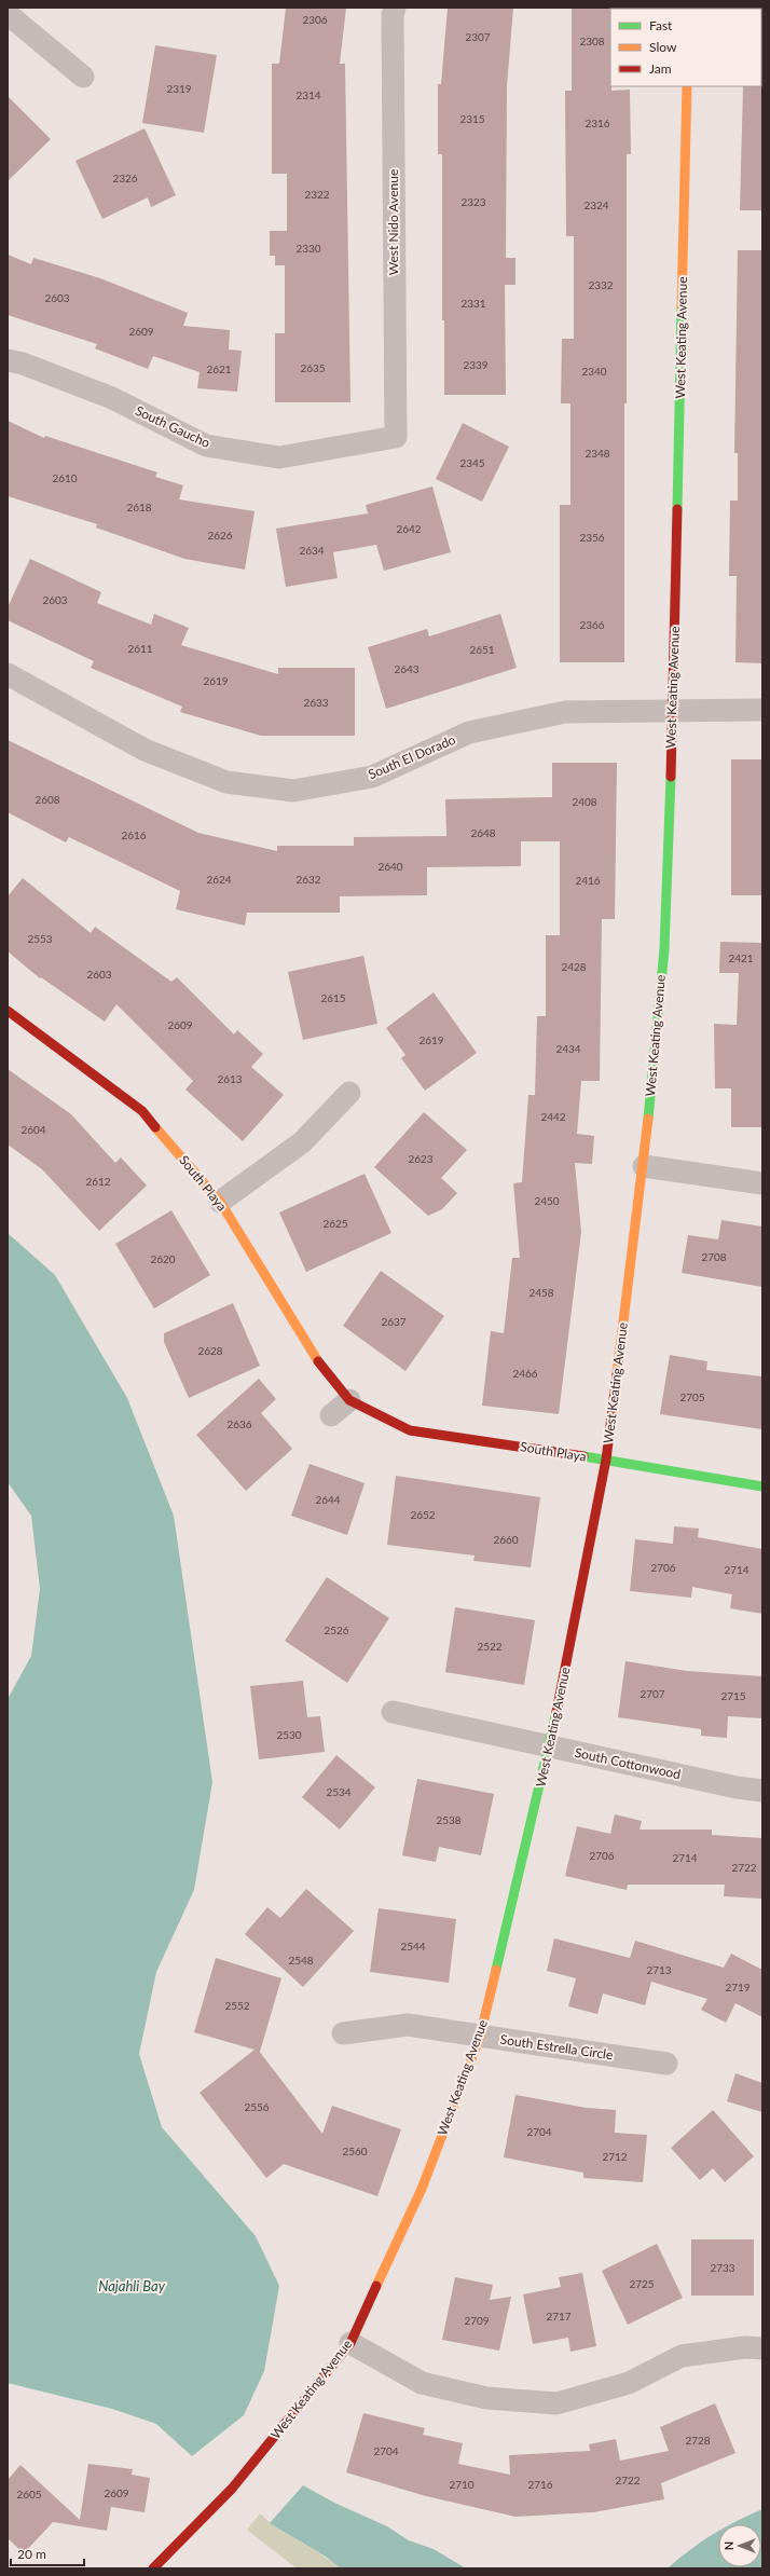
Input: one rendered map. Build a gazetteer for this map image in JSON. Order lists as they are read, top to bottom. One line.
{"streets":{"street":["West Nido Avenue","West Keating Avenue","South Gaucho","South El Dorado","South Playa","South Cottonwood","South Estrella Circle"]},"crossings":[["West Nido Avenue","South Gaucho"],["West Keating Avenue","South El Dorado"],["West Keating Avenue","South Playa"],["West Keating Avenue","South Cottonwood"],["West Keating Avenue","South Estrella Circle"]],"water":["Najahli Bay"],"house_numbers":["2306","2307","2308","2319","2314","2315","2316","2326","2322","2323","2324","2330","2332","2603","2331","2609","2339","2635","2621","2340","2348","2345","2610","2618","2642","2626","2356","2634","2603","2366","2611","2651","2643","2619","2633","2608","2408","2648","2616","2640","2624","2632","2416","2553","2421","2428","2603","2615","2609","2619","2434","2613","2442","2604","2623","2612","2450","2625","2708","2620","2458","2637","2628","2466","2705","2636","2644","2652","2660","2706","2714","2526","2522","2707","2715","2530","2534","2538","2706","2714","2722","2544","2548","2713","2719","2552","2556","2704","2560","2712","2733","2725","2717","2709","2728","2704","2722","2710","2716","2609","2605"],"legend":["Fast","Slow","Jam"],"scale_bar":"20 m","north":"left"}
